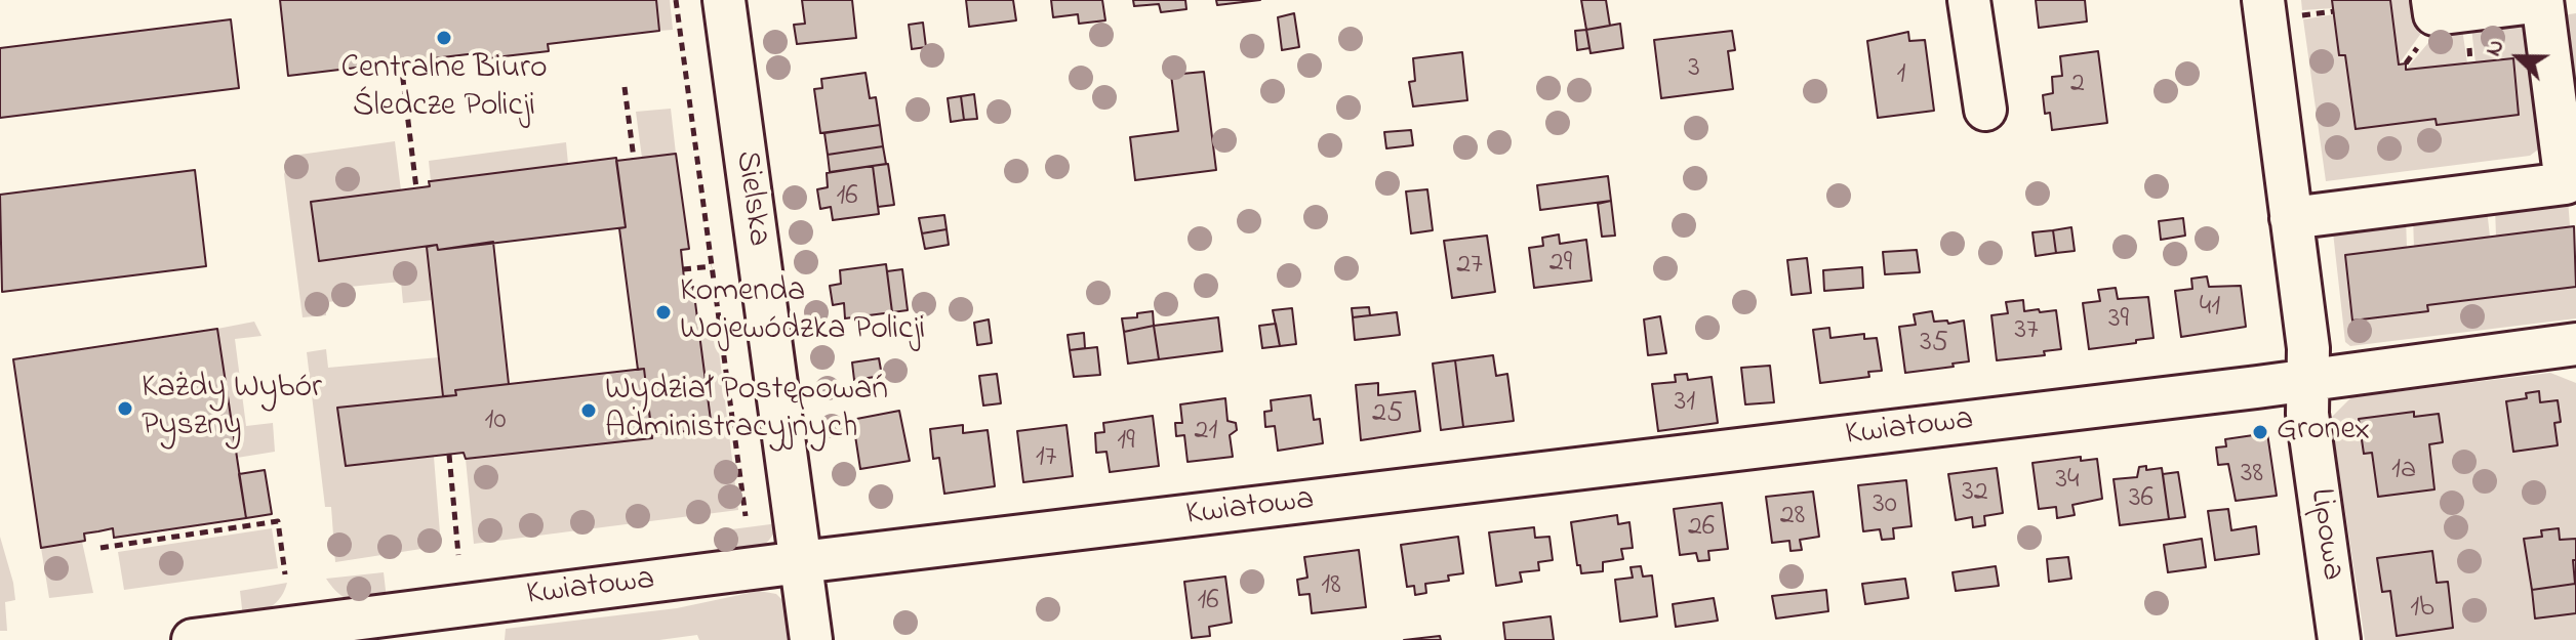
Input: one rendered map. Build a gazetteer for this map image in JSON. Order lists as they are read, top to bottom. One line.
{"streets":{"street":["Sielska","Kwiatowa","Lipowa"]},"crossings":[["Sielska","Kwiatowa"],["Kwiatowa","Lipowa"]],"places":["Centralne Biuro Śledcze Policji","Komenda Wojewódzka Policji","Każdy Wybór Pyszny","Wydział Postępowań Administracyjnych","Gronex"],"house_numbers":["3","1","2","16","29","27","41","39","37","35","31","25","10","21","19","17","1a","38","34","32","36","30","28","26","18","16","1b"],"north":"left"}
